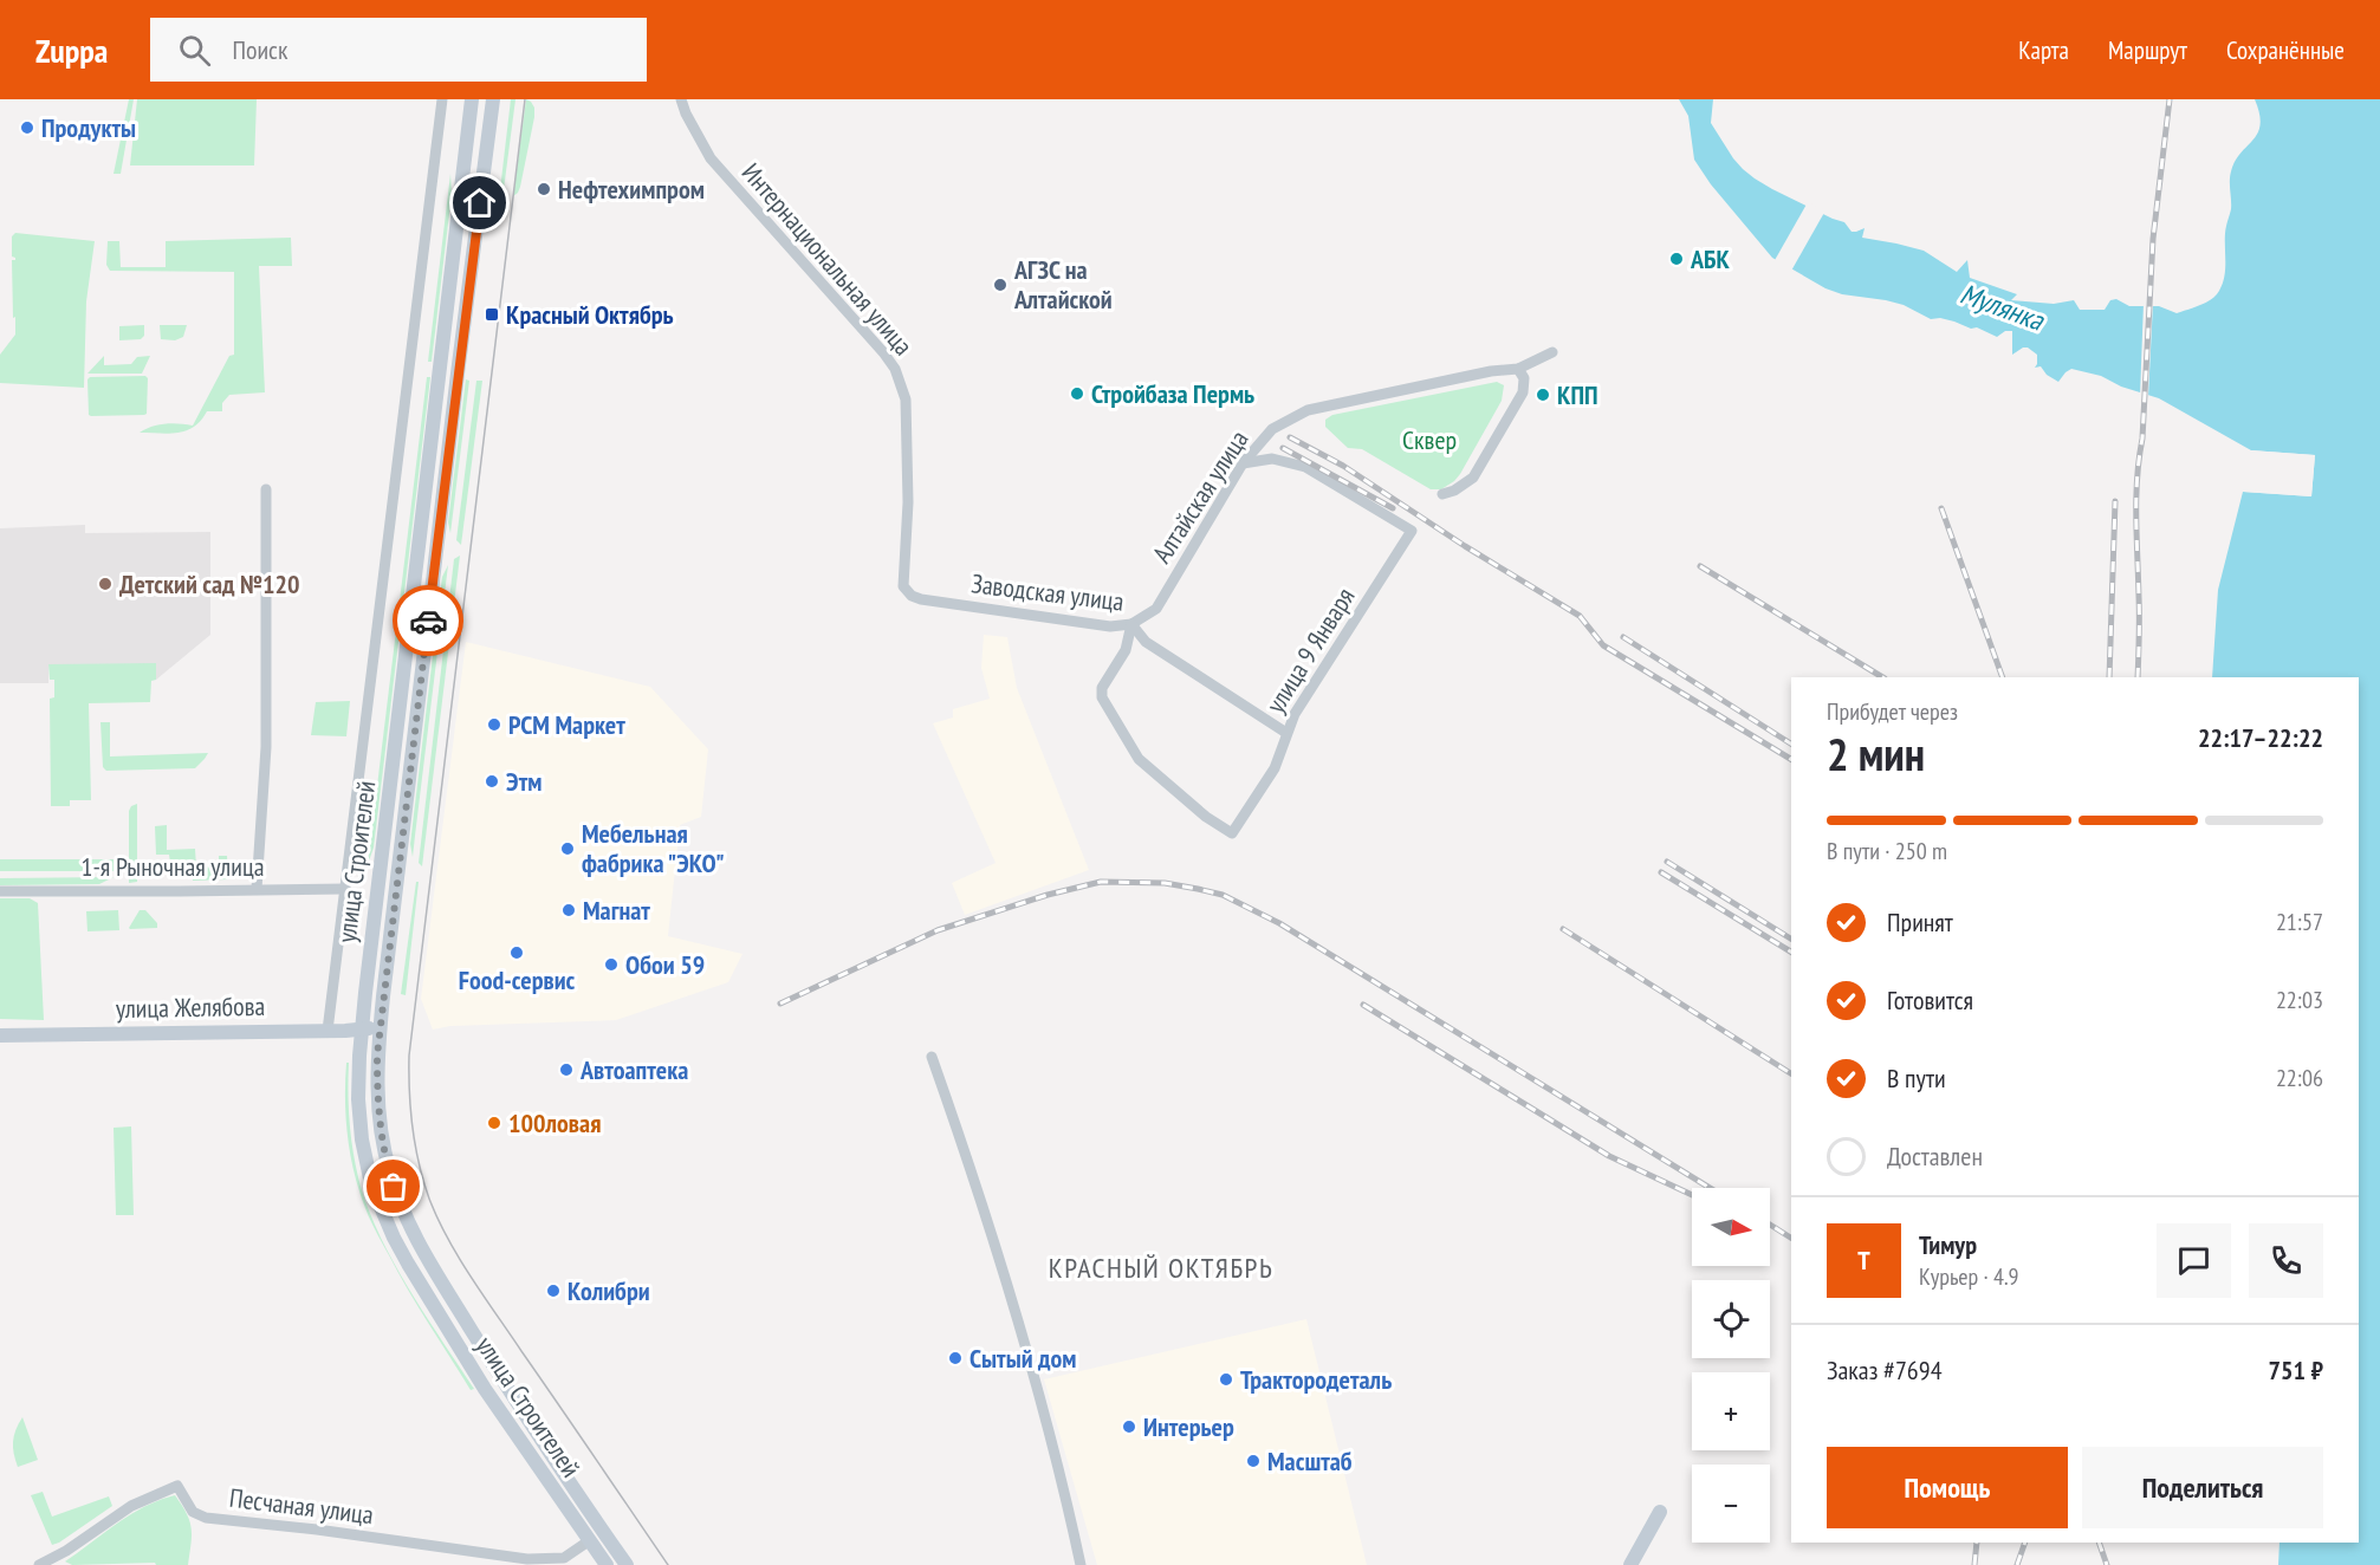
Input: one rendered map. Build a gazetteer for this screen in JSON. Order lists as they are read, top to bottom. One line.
{"streets":{"main road":["улица Строителей","улица Желябова"],"street":["Интернациональная улица","Алтайская улица","Заводская улица","улица 9 Января","1-я Рыночная улица","Песчаная улица"]},"crossings":[["Интернациональная улица","Заводская улица"],["Алтайская улица","Заводская улица"],["Алтайская улица","улица 9 Января"],["Заводская улица","улица 9 Января"],["улица Строителей","улица Желябова"],["улица Строителей","Песчаная улица"]],"districts":["КРАСНЫЙ ОКТЯБРЬ"],"water":["Мулянка"],"parks":["Сквер"],"places":{"other":["Продукты","Нефтехимпром","АБК","АГЗС на Алтайской","Стройбаза Пермь","КПП","Детский сад №120","РСМ Маркет","Этм","Мебельная фабрика \"ЭКО\"","Магнат","Food-сервис","Обои 59","Автоаптека","100ловая","Колибри","Сытый дом","Трактородеталь","Интерьер","Масштаб"],"transit":["Красный Октябрь"]},"north":"right","page":{"header":"Zuppa","search":"Поиск","nav":["Карта","Маршрут","Сохранённые"],"heading":["2 мин","Прибудет через","22:17–22:22"],"panel":["Тимур","Курьер · 4.9","Заказ #7694","751 ₽"],"bar":"В пути · 250 m","list":[["Принят","21:57"],["Готовится","22:03"],["В пути","22:06"],"Доставлен"],"map_buttons":["+","−"],"round":"Т","buttons":["Помощь","Поделиться"]}}
